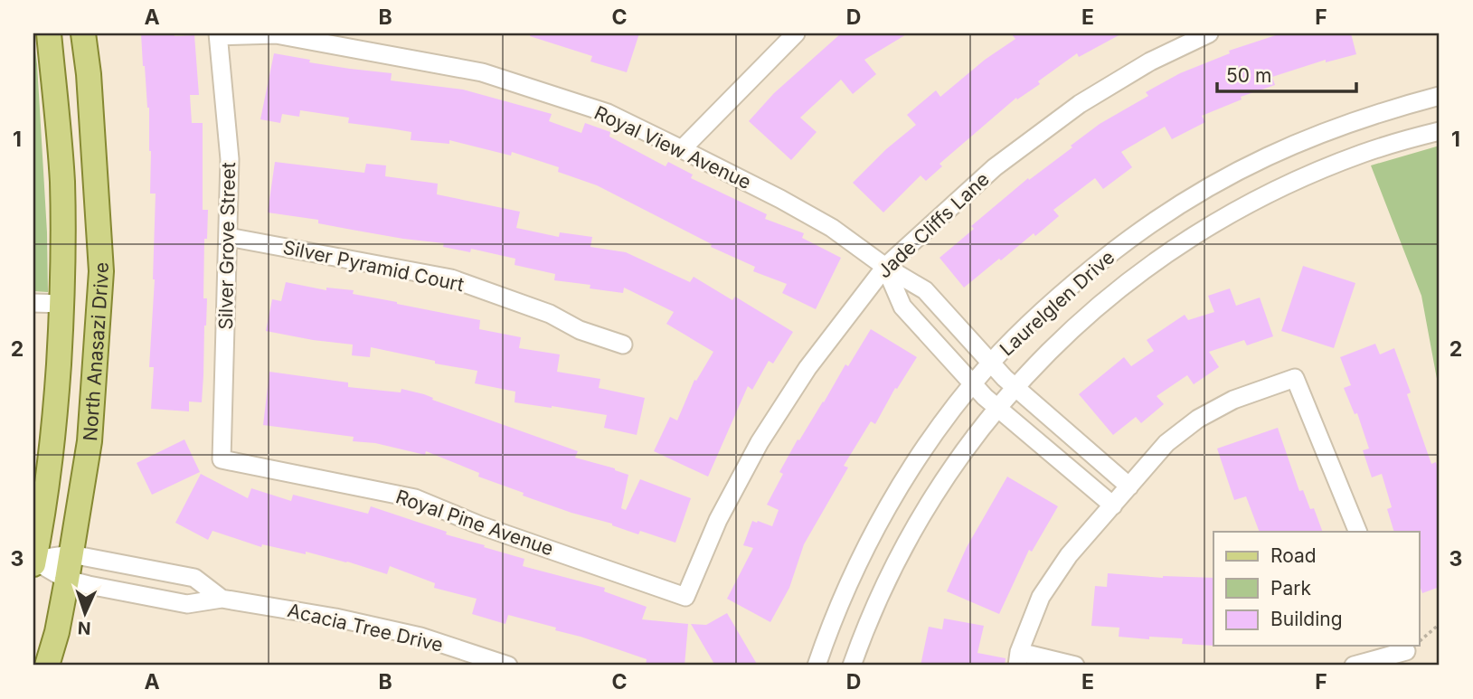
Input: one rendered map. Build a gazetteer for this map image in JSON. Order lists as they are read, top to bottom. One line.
{"streets":{"main road":["North Anasazi Drive"],"street":["Royal View Avenue","Jade Cliffs Lane","Silver Grove Street","Silver Pyramid Court","Laurelglen Drive","Royal Pine Avenue","Acacia Tree Drive"]},"crossings":[["Royal View Avenue","Jade Cliffs Lane"],["Royal View Avenue","Silver Grove Street"],["Royal View Avenue","Laurelglen Drive"],["Jade Cliffs Lane","Royal Pine Avenue"],["Silver Grove Street","Silver Pyramid Court"],["Silver Grove Street","Royal Pine Avenue"],["North Anasazi Drive","Acacia Tree Drive"]],"legend":["Road","Park","Building"],"scale_bar":"50 m","north":"bottom","grid":{"columns":["A","B","C","D","E","F"],"rows":["1","2","3"]}}
